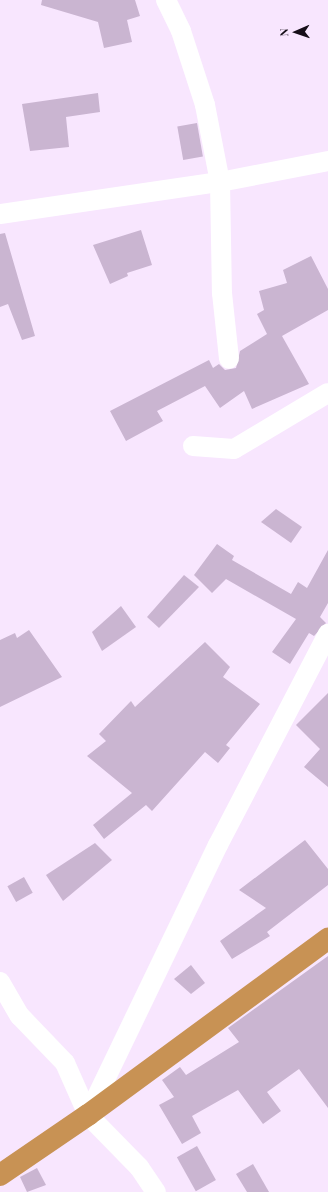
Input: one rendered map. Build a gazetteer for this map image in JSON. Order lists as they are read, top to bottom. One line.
{"north":"left"}
